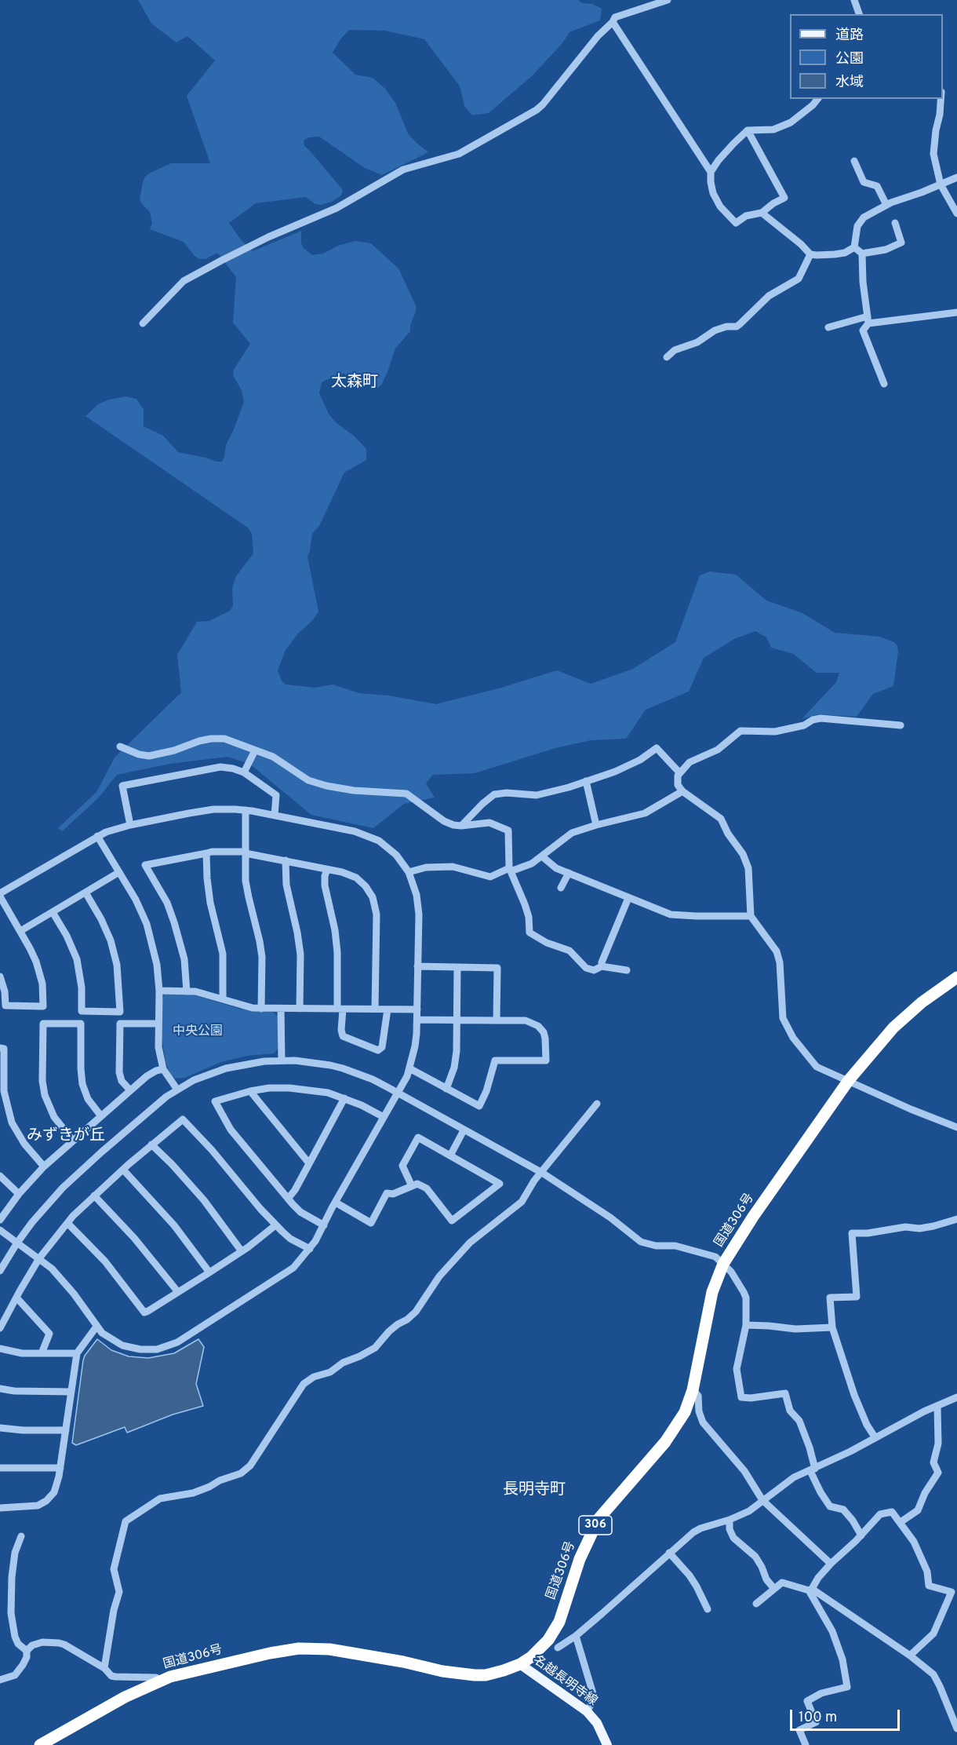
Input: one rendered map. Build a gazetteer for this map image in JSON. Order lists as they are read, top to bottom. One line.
{"streets":{"highway":["国道306号","306"],"main road":["名越長明寺線"]},"crossings":[["国道306号","名越長明寺線"]],"districts":["太森町","みずきが丘","長明寺町"],"parks":["中央公園"],"legend":["道路","公園","水域"],"scale_bar":"100 m"}
